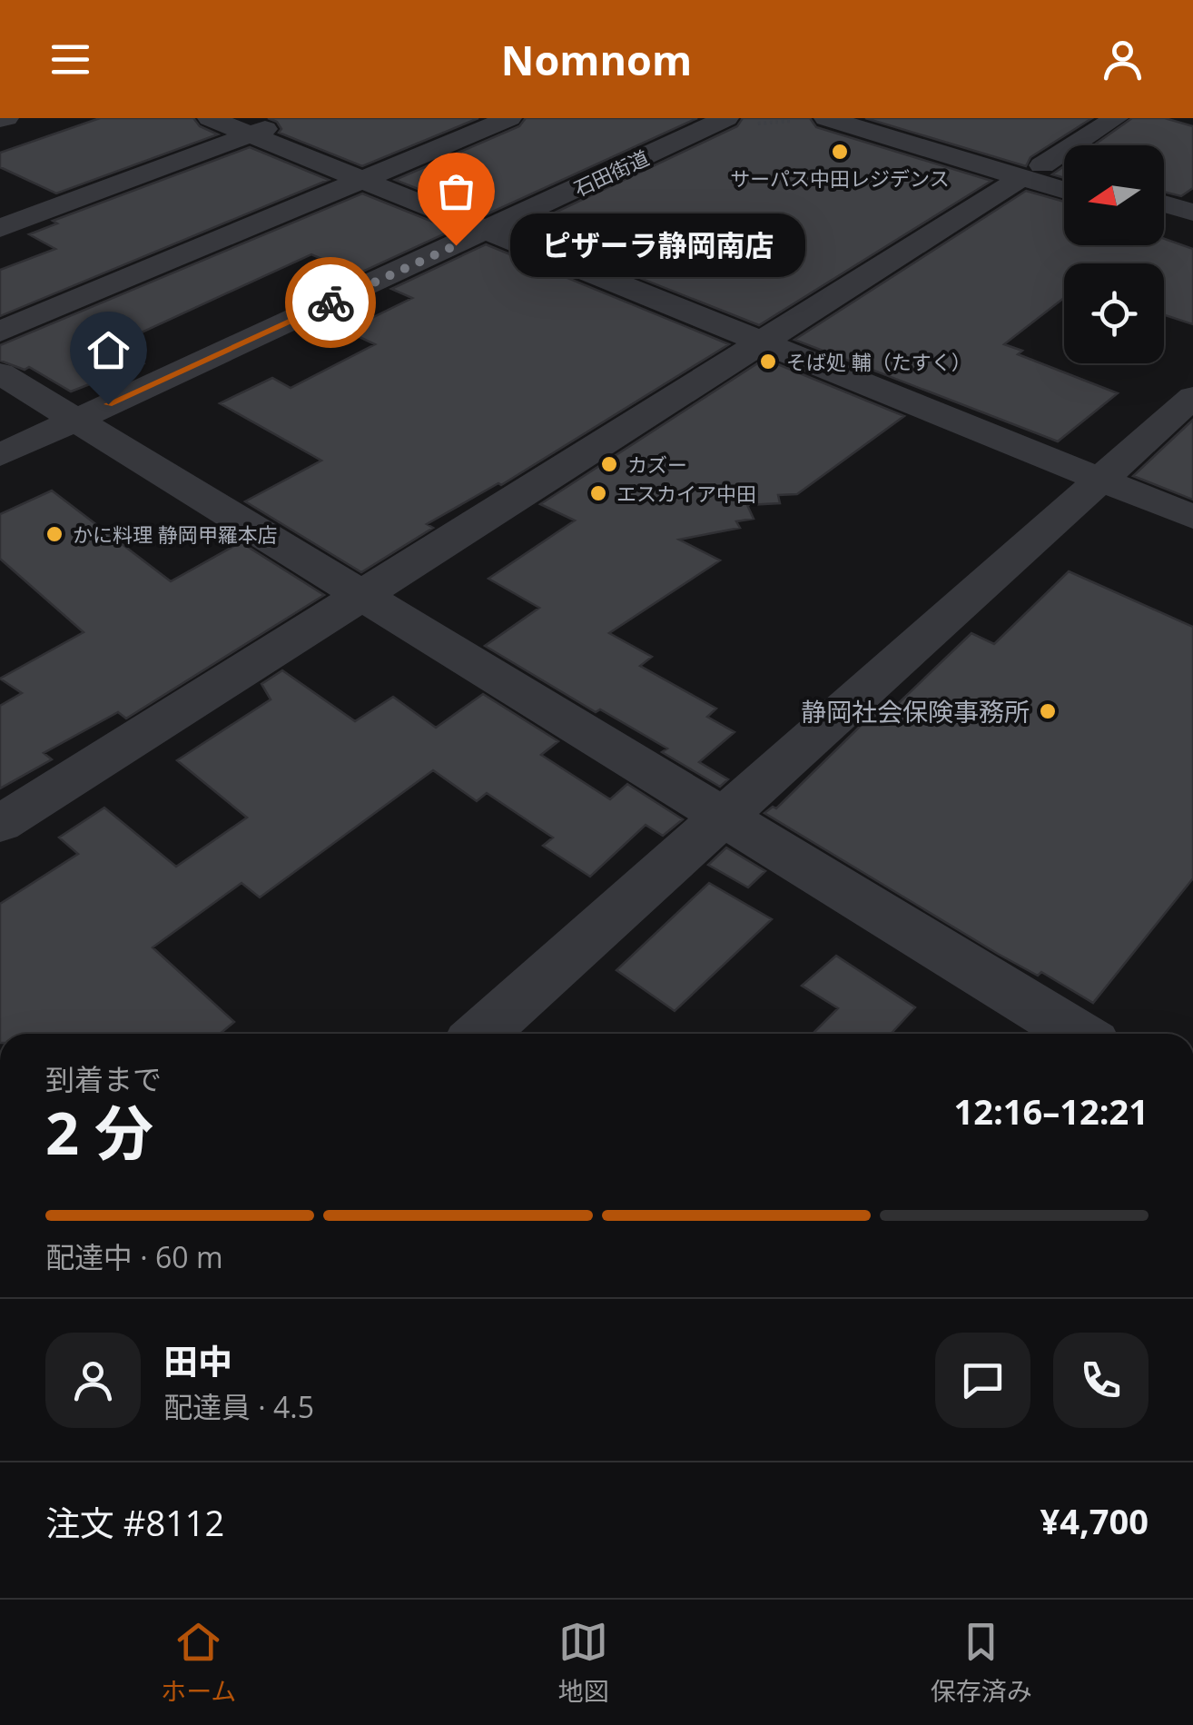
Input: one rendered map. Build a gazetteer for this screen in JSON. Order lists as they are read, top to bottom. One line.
{"streets":{"street":["石田街道"]},"places":["サーパス中田レジデンス","ピザーラ静岡南店","そば処 輔（たすく）","カズー","エスカイア中田","かに料理 静岡甲羅本店","静岡社会保険事務所"],"north":"left","page":{"header":"Nomnom","bubble":"ピザーラ静岡南店","heading":["2 分","到着まで","12:16–12:21"],"panel":["田中","配達員 · 4.5","注文 #8112","¥4,700"],"bar":"配達中 · 60 m","tabs":["ホーム","地図","保存済み"]}}
